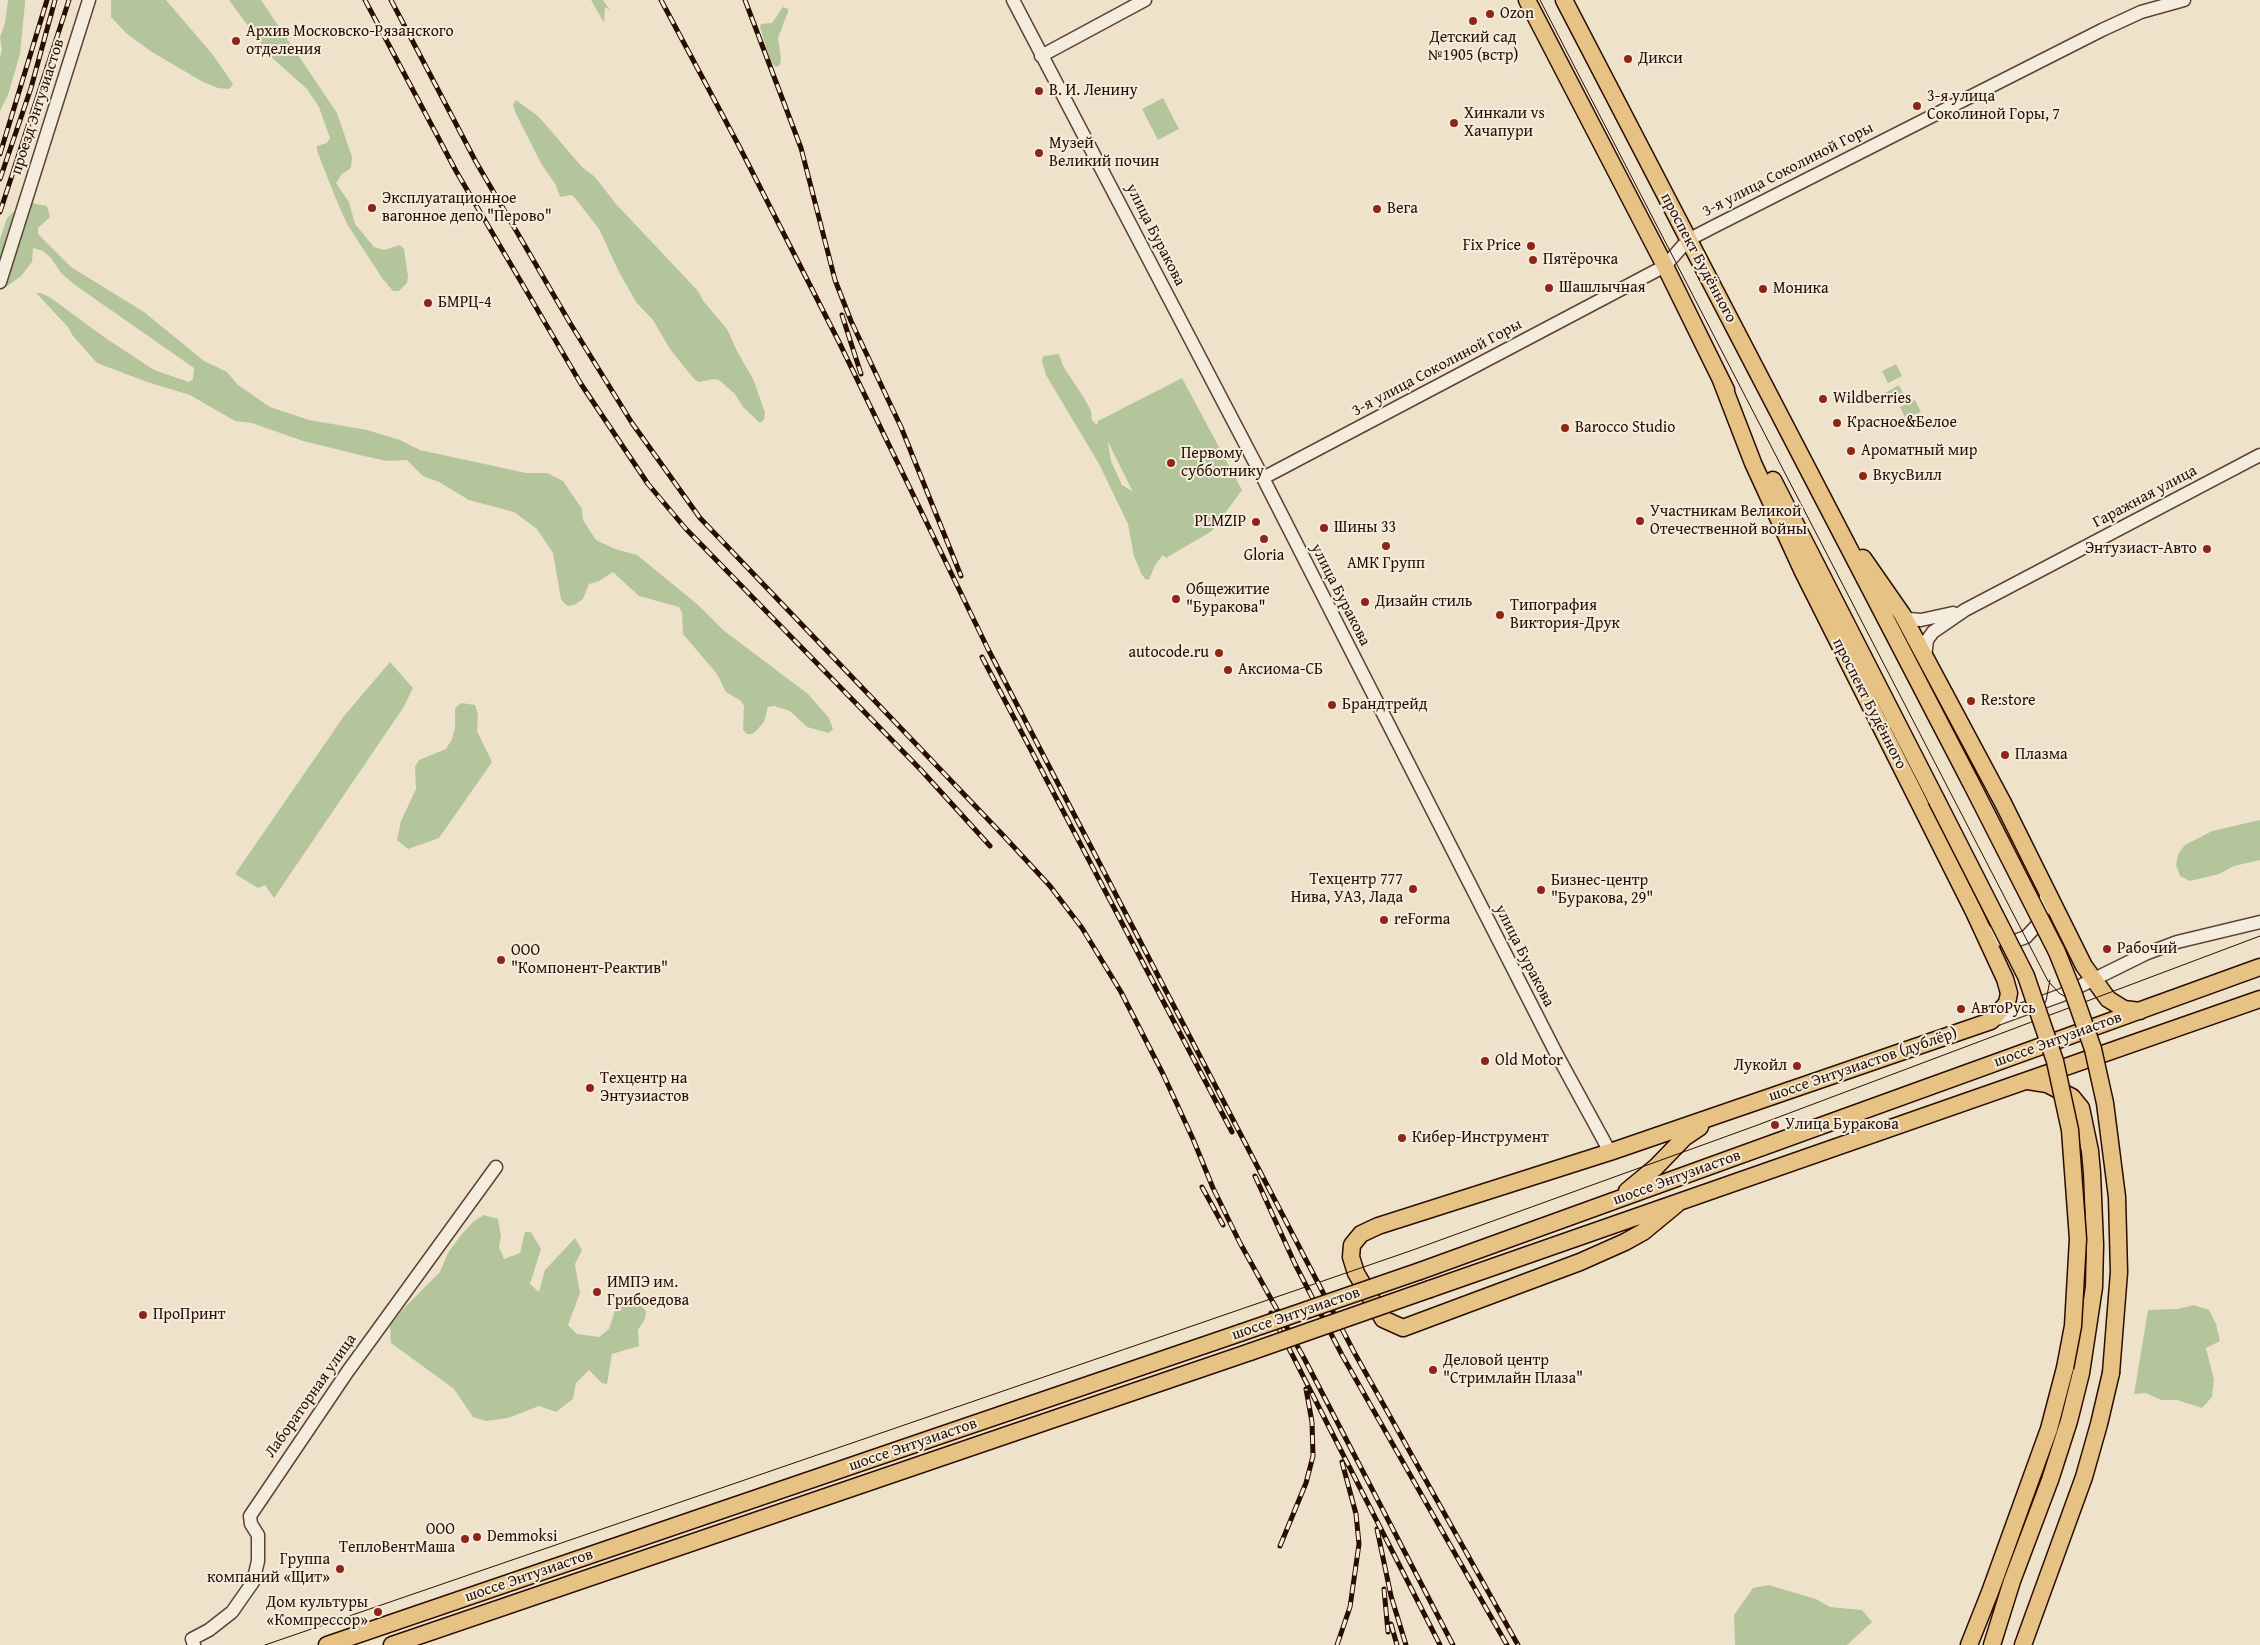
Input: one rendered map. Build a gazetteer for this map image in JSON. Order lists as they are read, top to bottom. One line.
{"streets":{"main road":["проспект Будённого","шоссе Энтузиастов","шоссе Энтузиастов (дублёр)"],"street":["проезд Энтузиастов","3-я улица Соколиной Горы","улица Буракова","Гаражная улица","Лабораторная улица"]},"crossings":[["3-я улица Соколиной Горы","улица Буракова"],["3-я улица Соколиной Горы","проспект Будённого"],["проспект Будённого","Гаражная улица"],["проспект Будённого","шоссе Энтузиастов"],["проспект Будённого","шоссе Энтузиастов (дублёр)"]],"places":["Ozon","Детский сад №1905 (встр)","Архив Московско-Рязанского отделения","Дикси","В. И. Ленину","3-я улица Соколиной Горы, 7","Хинкали vs Хачапури","Музей Великий почин","Эксплуатационное вагонное депо \"Перово\"","Вега","Fix Price","Пятёрочка","Шашлычная","Моника","БМРЦ-4","Wildberries","Красное&Белое","Barocco Studio","Ароматный мир","Первому субботнику","ВкусВилл","Участникам Великой Отечественной войны","PLMZIP","Шины 33","Gloria","АМК Групп","Энтузиаст-Авто","Общежитие \"Буракова\"","Дизайн стиль","Типография Виктория-Друк","autocode.ru","Аксиома-СБ","Re:store","Брандтрейд","Плазма","Техцентр 777 Нива, УАЗ, Лада","Бизнес-центр \"Буракова, 29\"","reForma","Рабочий","ООО \"Компонент-Реактив\"","АвтоРусь","Old Motor","Лукойл","Техцентр на Энтузиастов","Улица Буракова","Кибер-Инструмент","ИМПЭ им. Грибоедова","ПроПринт","Деловой центр \"Стримлайн Плаза\"","Demmoksi","ООО ТеплоВентМаша","Группа компаний «Щит»","Дом культуры «Компрессор»"]}
